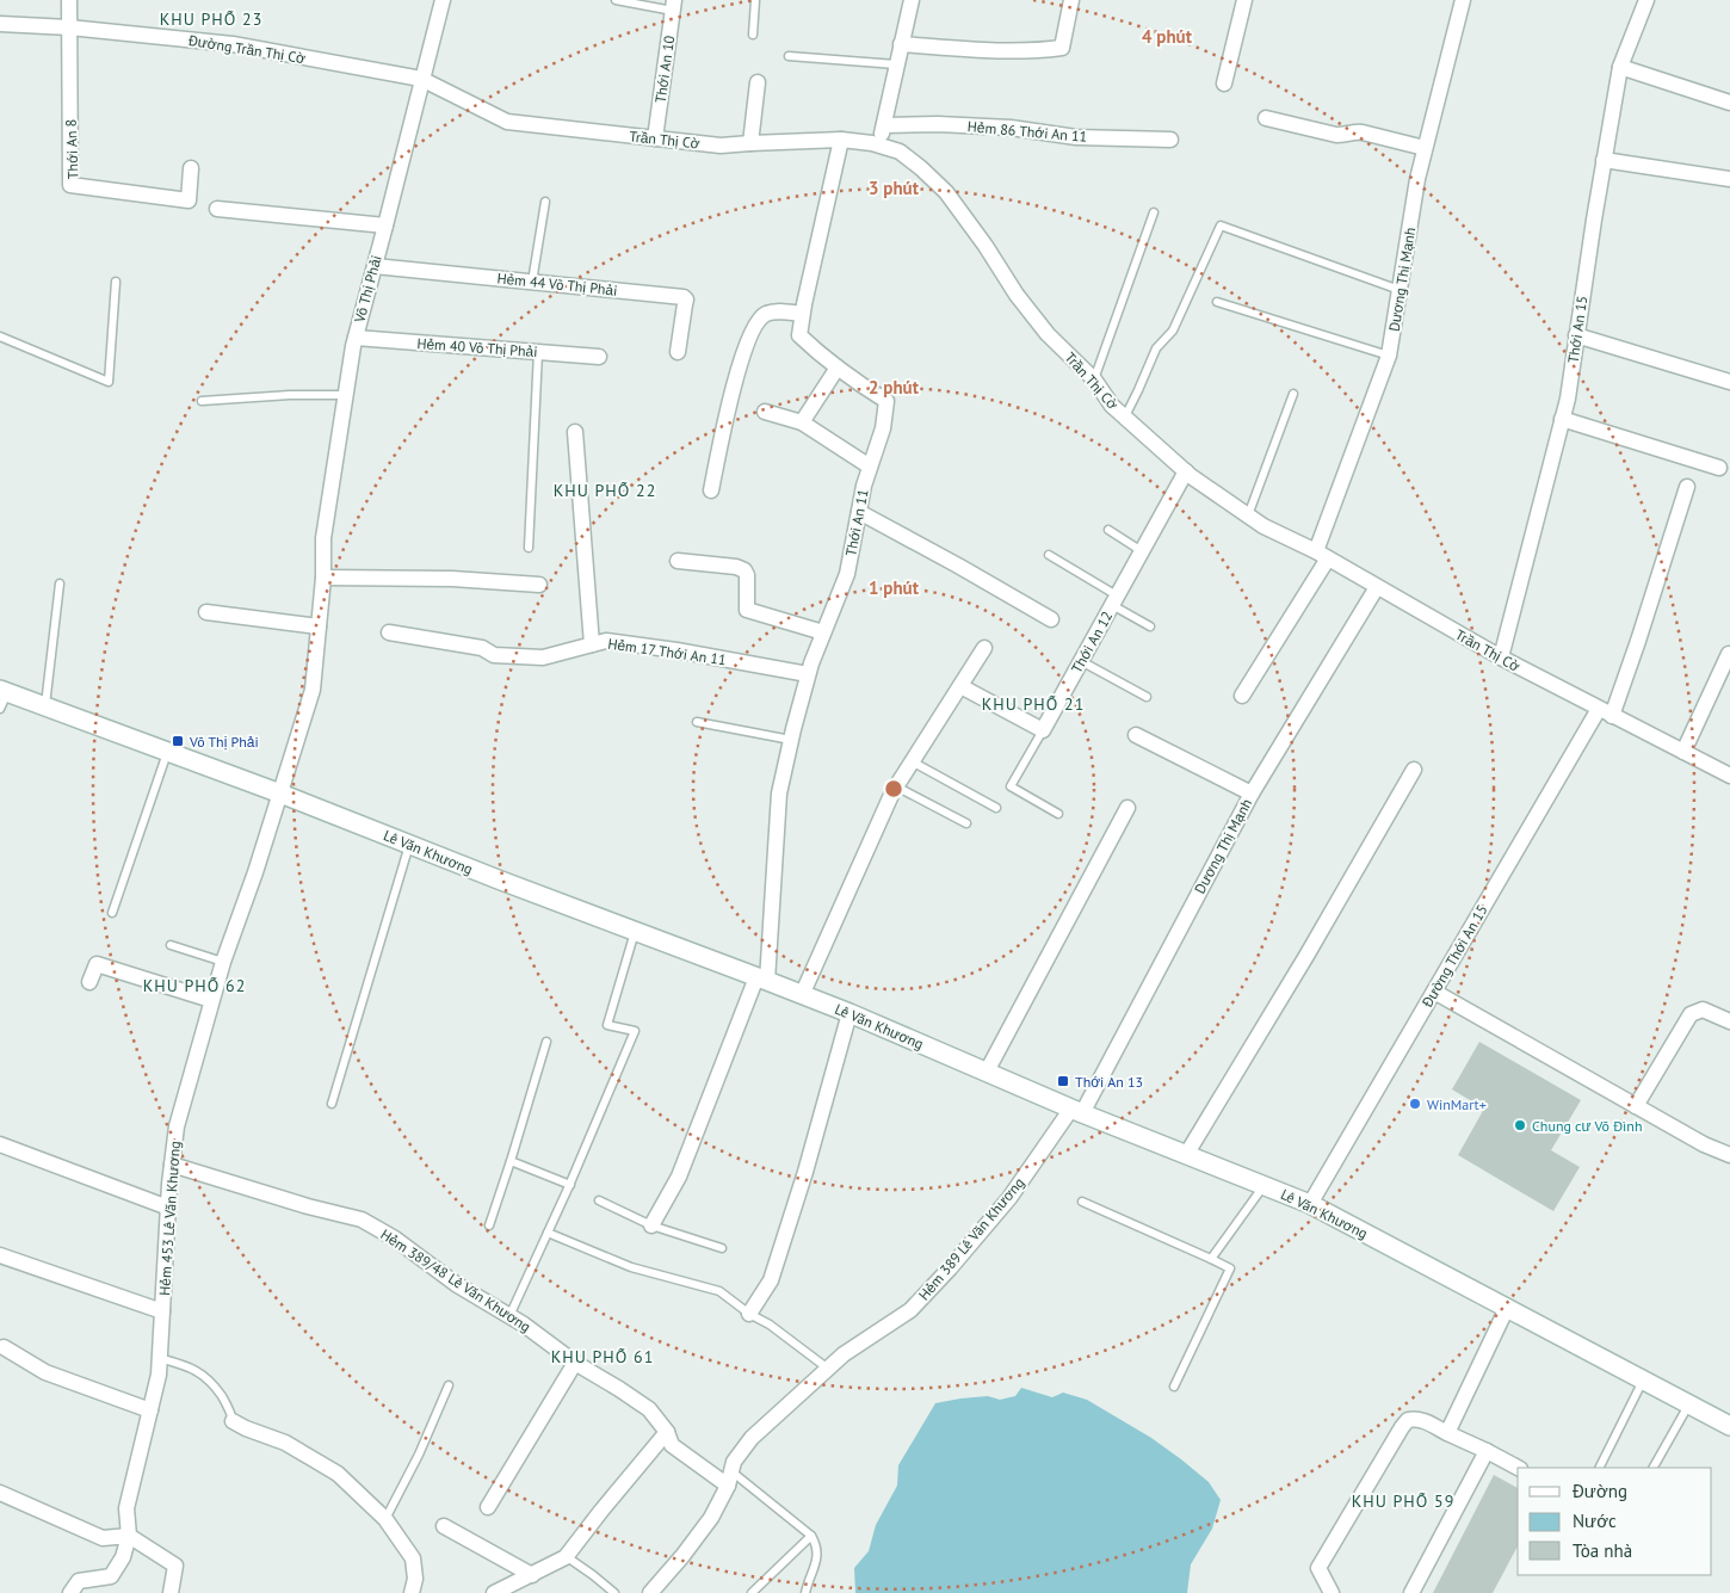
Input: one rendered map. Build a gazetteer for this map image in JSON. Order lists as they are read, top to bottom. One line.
{"streets":{"main road":["Lê Văn Khương"],"street":["Đường Trần Thị Cờ","Thới An 10","Hẻm 86 Thới An 11","Trần Thị Cờ","Thới An 8","Dương Thị Mạnh","Hẻm 44 Võ Thị Phải","Võ Thị Phải","Thới An 15","Hẻm 40 Võ Thị Phải","Thới An 11","Thới An 12","Hẻm 17 Thới An 11","Đường Thới An 15","Hẻm 453 Lê Văn Khương","Hẻm 389 Lê Văn Khương","Hẻm 389/48 Lê Văn Khương"]},"crossings":[["Đường Trần Thị Cờ","Trần Thị Cờ"],["Đường Trần Thị Cờ","Thới An 8"],["Đường Trần Thị Cờ","Võ Thị Phải"],["Thới An 10","Trần Thị Cờ"],["Trần Thị Cờ","Dương Thị Mạnh"],["Trần Thị Cờ","Võ Thị Phải"],["Trần Thị Cờ","Thới An 15"],["Trần Thị Cờ","Thới An 11"],["Trần Thị Cờ","Thới An 12"],["Trần Thị Cờ","Đường Thới An 15"],["Dương Thị Mạnh","Lê Văn Khương"],["Dương Thị Mạnh","Hẻm 389 Lê Văn Khương"],["Hẻm 44 Võ Thị Phải","Võ Thị Phải"],["Võ Thị Phải","Hẻm 40 Võ Thị Phải"],["Võ Thị Phải","Lê Văn Khương"],["Võ Thị Phải","Hẻm 453 Lê Văn Khương"],["Thới An 11","Hẻm 17 Thới An 11"],["Thới An 11","Lê Văn Khương"],["Lê Văn Khương","Đường Thới An 15"],["Lê Văn Khương","Hẻm 453 Lê Văn Khương"],["Lê Văn Khương","Hẻm 389 Lê Văn Khương"],["Hẻm 453 Lê Văn Khương","Hẻm 389/48 Lê Văn Khương"],["Hẻm 389 Lê Văn Khương","Hẻm 389/48 Lê Văn Khương"]],"districts":["KHU PHỐ 23","KHU PHỐ 22","KHU PHỐ 21","KHU PHỐ 62","KHU PHỐ 61","KHU PHỐ 59"],"places":{"transit":["Võ Thị Phải","Thới An 13"],"other":["WinMart+","Chung cư Võ Đình"]},"legend":["Đường","Nước","Tòa nhà"],"rings":["4 phút","3 phút","2 phút","1 phút"]}
